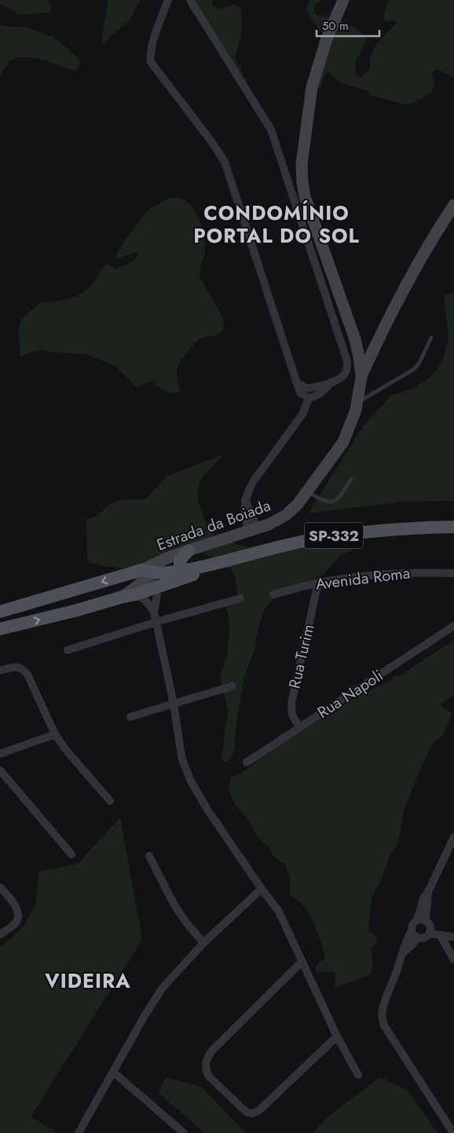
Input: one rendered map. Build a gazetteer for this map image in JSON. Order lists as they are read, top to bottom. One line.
{"streets":{"main road":["Estrada da Boiada","SP-332"],"street":["Avenida Roma","Rua Turim","Rua Napoli"]},"crossings":[["Estrada da Boiada","SP-332"],["Avenida Roma","Rua Turim"],["Rua Turim","Rua Napoli"]],"districts":["CONDOMÍNIO PORTAL DO SOL","VIDEIRA"],"scale_bar":"50 m"}
